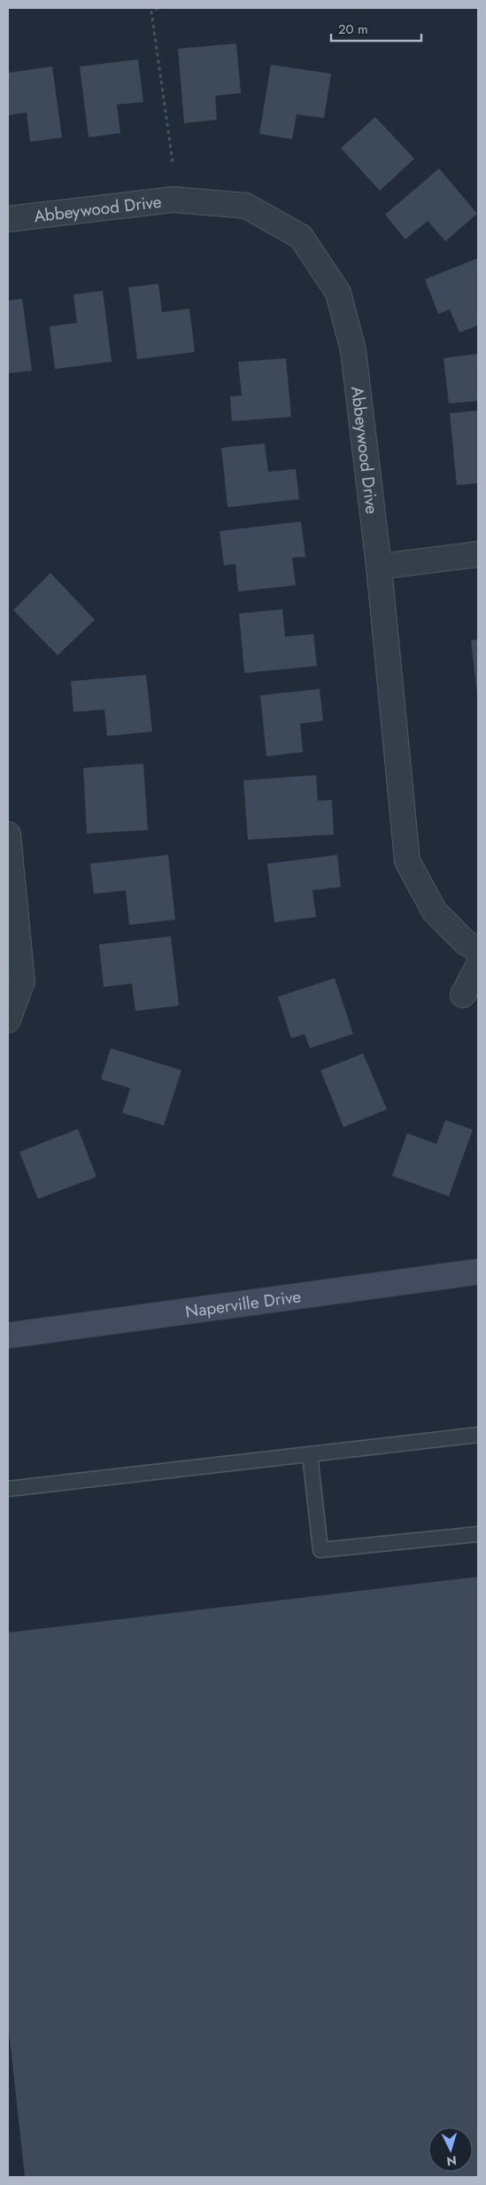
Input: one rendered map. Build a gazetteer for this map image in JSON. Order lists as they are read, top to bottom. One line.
{"streets":{"street":["Abbeywood Drive","Naperville Drive"]},"scale_bar":"20 m","north":"bottom"}
